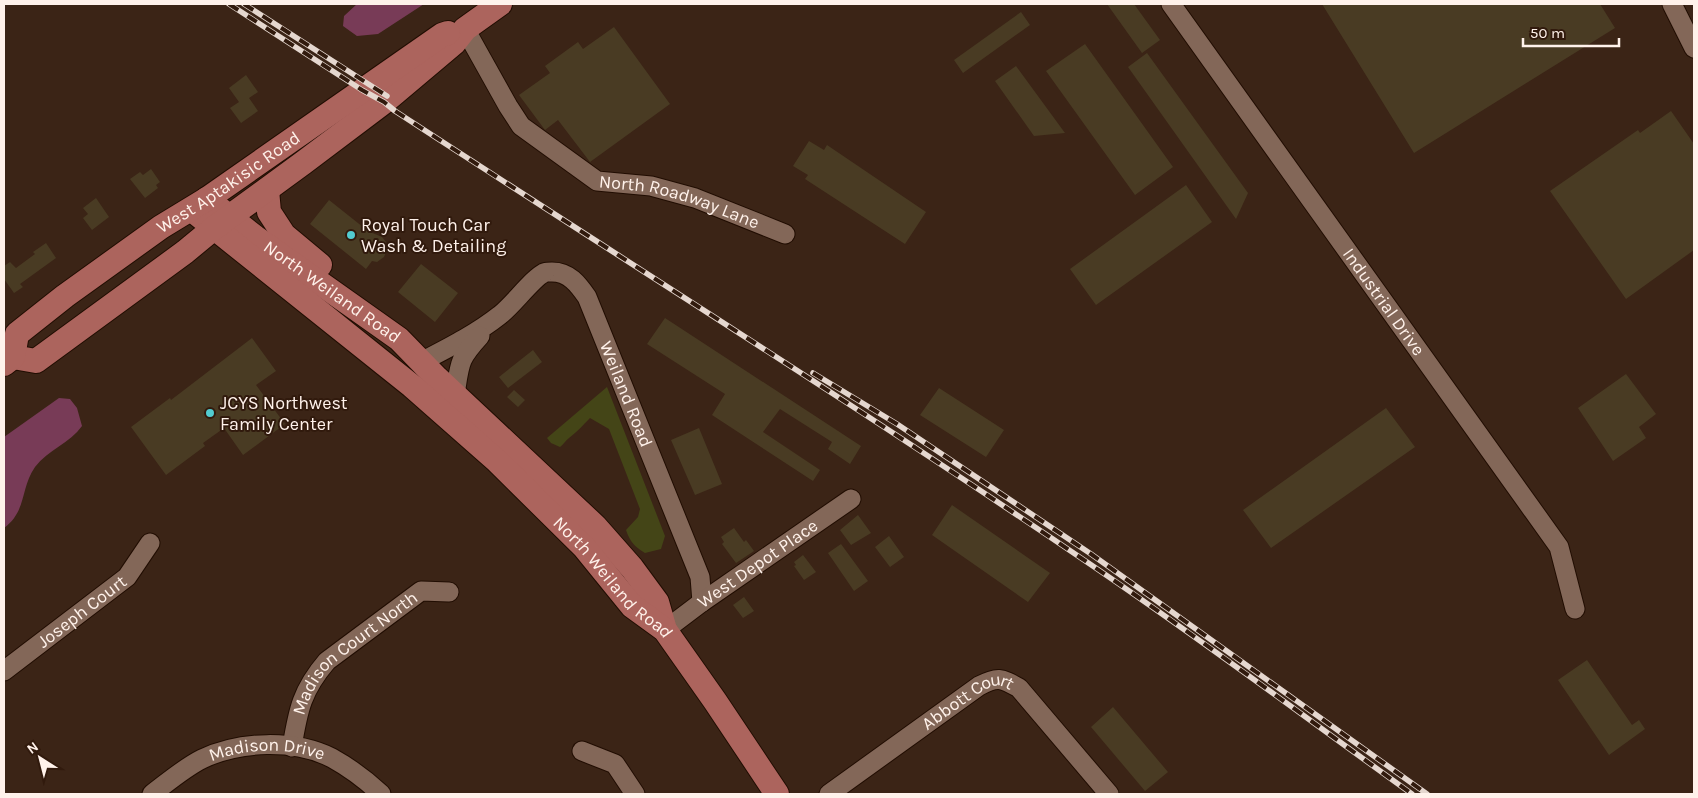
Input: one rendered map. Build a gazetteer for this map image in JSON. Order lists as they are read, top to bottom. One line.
{"streets":{"main road":["West Aptakisic Road","North Weiland Road"],"street":["North Roadway Lane","Industrial Drive","Weiland Road","West Depot Place","Joseph Court","Madison Court North","Abbott Court","Madison Drive"]},"crossings":[["West Aptakisic Road","North Roadway Lane"],["West Aptakisic Road","North Weiland Road"],["North Weiland Road","Weiland Road"],["North Weiland Road","West Depot Place"],["Weiland Road","West Depot Place"],["Madison Court North","Madison Drive"]],"places":["Royal Touch Car Wash & Detailing","JCYS Northwest Family Center"],"scale_bar":"50 m","north":"top left"}
